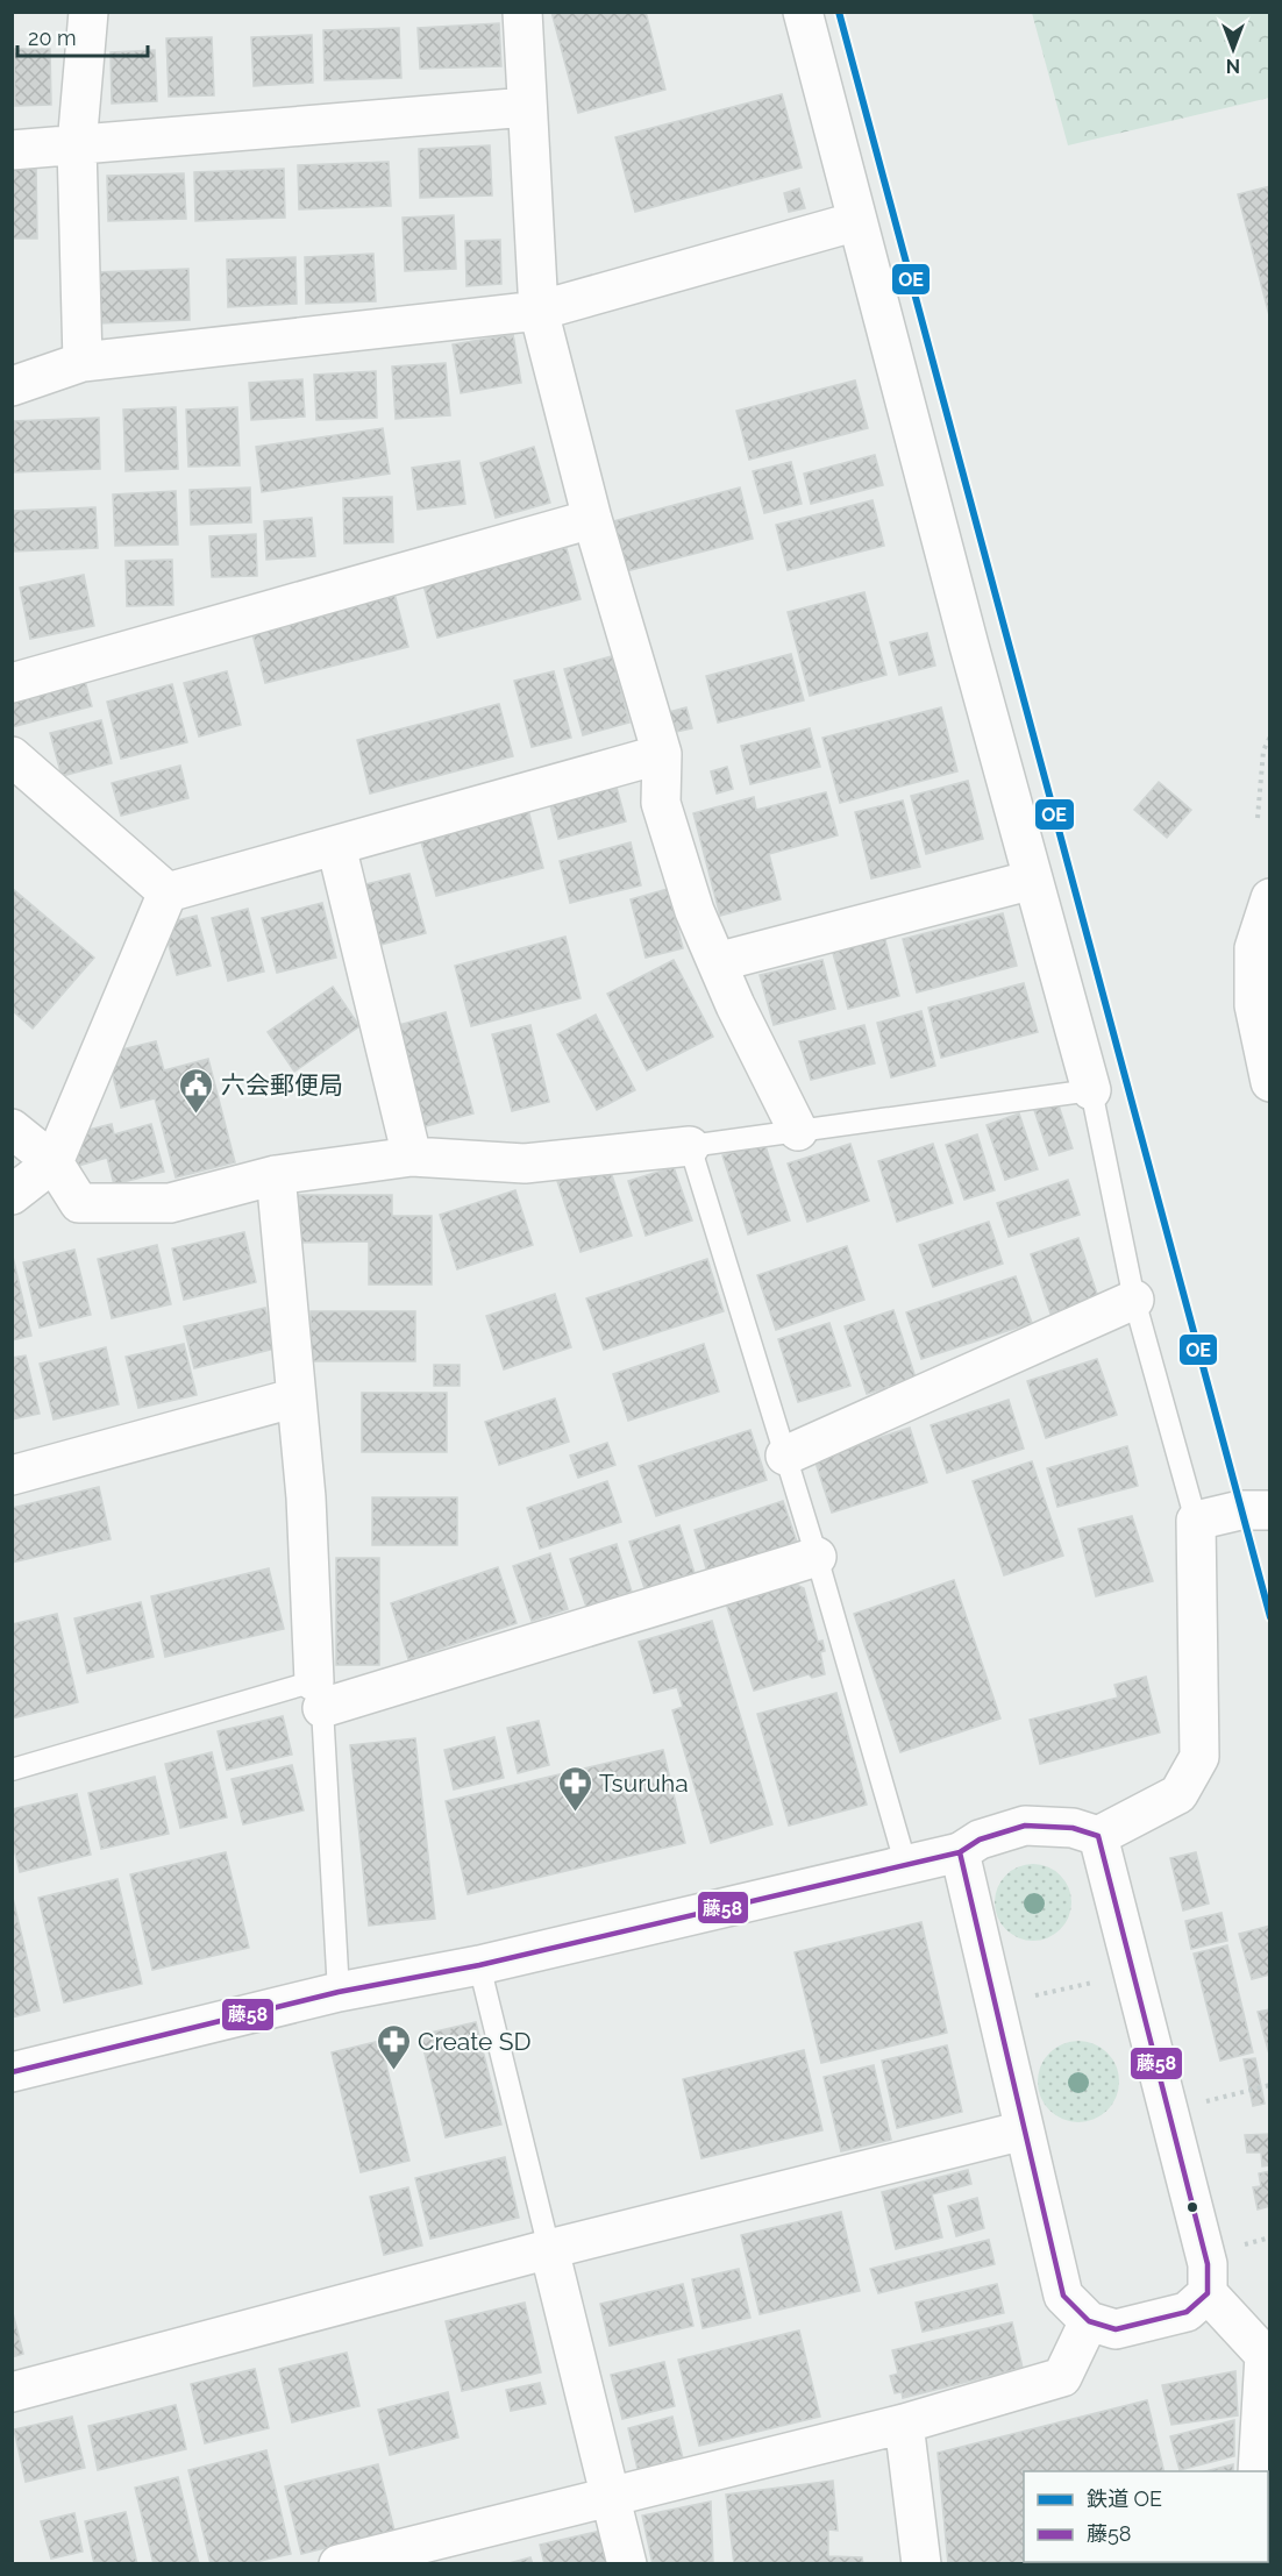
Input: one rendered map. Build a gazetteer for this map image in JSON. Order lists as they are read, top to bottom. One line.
{"places":{"public building":["六会郵便局"],"pharmacy":["Tsuruha","Create SD"]},"lines":["rail line OE","transit line 藤58"],"legend":["鉄道 OE","藤58"],"scale_bar":"20 m","north":"bottom"}
